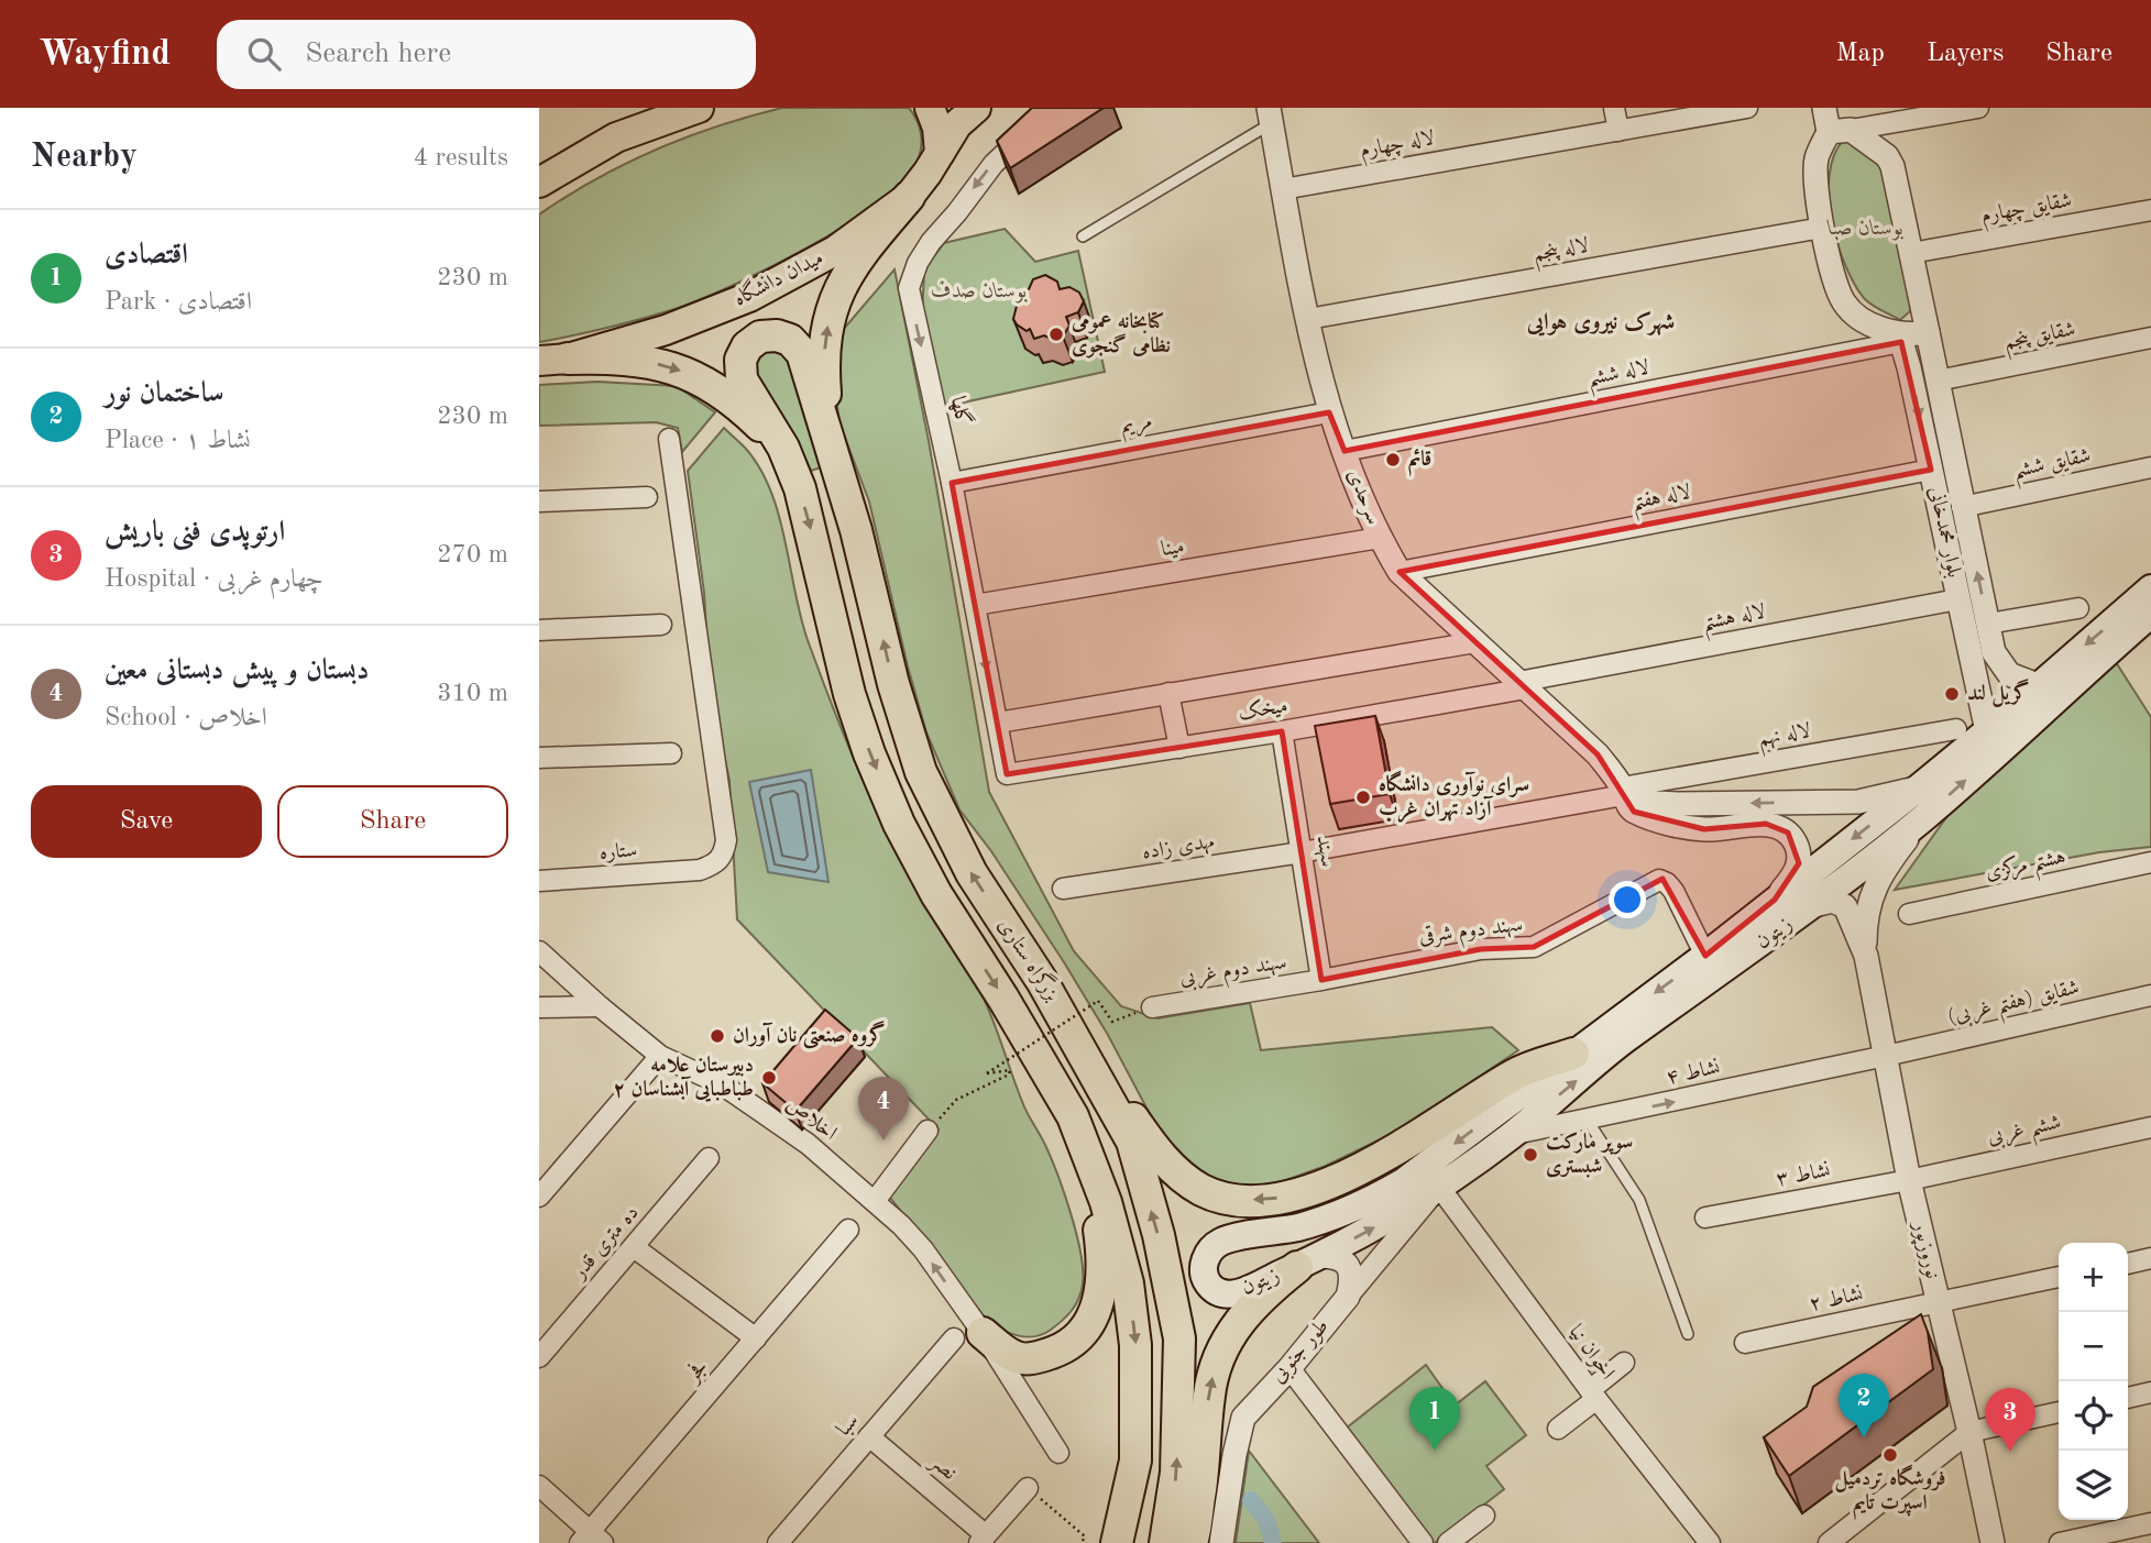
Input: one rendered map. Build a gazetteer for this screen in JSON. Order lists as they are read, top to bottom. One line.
{"streets":{"highway":["بزرگراه ستاری"],"main road":["میدان دانشگاه","زیتون"],"street":["لاله چهارم","شقایق چهارم","لاله پنجم","شقایق پنجم","لاله ششم","گلها","مریم","شقایق ششم","سرحدی","لاله هفتم","بلوار محمدخانی","مینا","لاله هشتم","میخک","لاله نهم","مهدی زاده","سهند","ستاره","هشتم مرکزی","سهند دوم شرقی","سهند دوم غربی","شقایق (هفتم غربی)","نشاط ۴","اخلاص","ششم غربی","نشاط ۳","ده متری قدر","نوروزپور","نشاط ۲","طور جنوبی","اخوان نیا","فجر","سبا","نصر"]},"crossings":[["لاله چهارم","سرحدی"],["شقایق چهارم","بلوار محمدخانی"],["لاله پنجم","سرحدی"],["شقایق پنجم","بلوار محمدخانی"],["لاله ششم","سرحدی"],["لاله ششم","بلوار محمدخانی"],["گلها","مریم"],["گلها","مینا"],["گلها","میخک"],["مریم","سرحدی"],["شقایق ششم","بلوار محمدخانی"],["سرحدی","لاله هفتم"],["سرحدی","مینا"],["سرحدی","لاله هشتم"],["سرحدی","میخک"],["سرحدی","لاله نهم"],["سرحدی","زیتون"],["لاله هفتم","بلوار محمدخانی"],["بلوار محمدخانی","لاله هشتم"],["بلوار محمدخانی","زیتون"],["لاله هشتم","میخک"],["میخک","سهند"],["لاله نهم","مهدی زاده"],["لاله نهم","سهند"],["مهدی زاده","سهند"],["سهند","سهند دوم شرقی"],["سهند","سهند دوم غربی"],["سهند دوم شرقی","زیتون"],["سهند دوم شرقی","سهند دوم غربی"],["زیتون","نشاط ۴"],["زیتون","نوروزپور"],["زیتون","طور جنوبی"],["زیتون","اخوان نیا"],["شقایق (هفتم غربی)","نشاط ۴"],["شقایق (هفتم غربی)","نوروزپور"],["نشاط ۴","نوروزپور"],["اخلاص","سبا"],["ششم غربی","نشاط ۳"],["ششم غربی","نوروزپور"],["نشاط ۳","نوروزپور"],["نوروزپور","نشاط ۲"],["طور جنوبی","اخوان نیا"],["سبا","نصر"]],"one_way":["گلها","نشاط ۴"],"districts":["شهرک نیروی هوایی"],"parks":["بوستان صبا","بوستان صدف"],"places":["کتابخانه عمومی نظامی گنجوی","قائم","گریل لند","سرای نوآوری دانشگاه آزاد تهران غرب","گروه صنعتی نان آوران","دبیرستان علامه طباطبایی آبشناسان ۲","سوپر مارکت شبستری","فروشگاه تردمیل اسپرت تایم"],"page":{"header":"Wayfind","search":"Search here","nav":["Map","Layers","Share"],"heading":["Nearby","4 results"],"list":[{"mark":"1","name":"اقتصادی","note":"Park · اقتصادی","value":"230 m"},{"mark":"2","name":"ساختمان نور","note":"Place · نشاط ۱","value":"230 m"},{"mark":"3","name":"ارتوپدی فنی باریش","note":"Hospital · چهارم غربی","value":"270 m"},{"mark":"4","name":"دبستان و پیش دبستانی معین","note":"School · اخلاص","value":"310 m"}],"buttons":["Save","Share"],"pins":["4","2","1","3"],"map_buttons":["+","−"]}}
